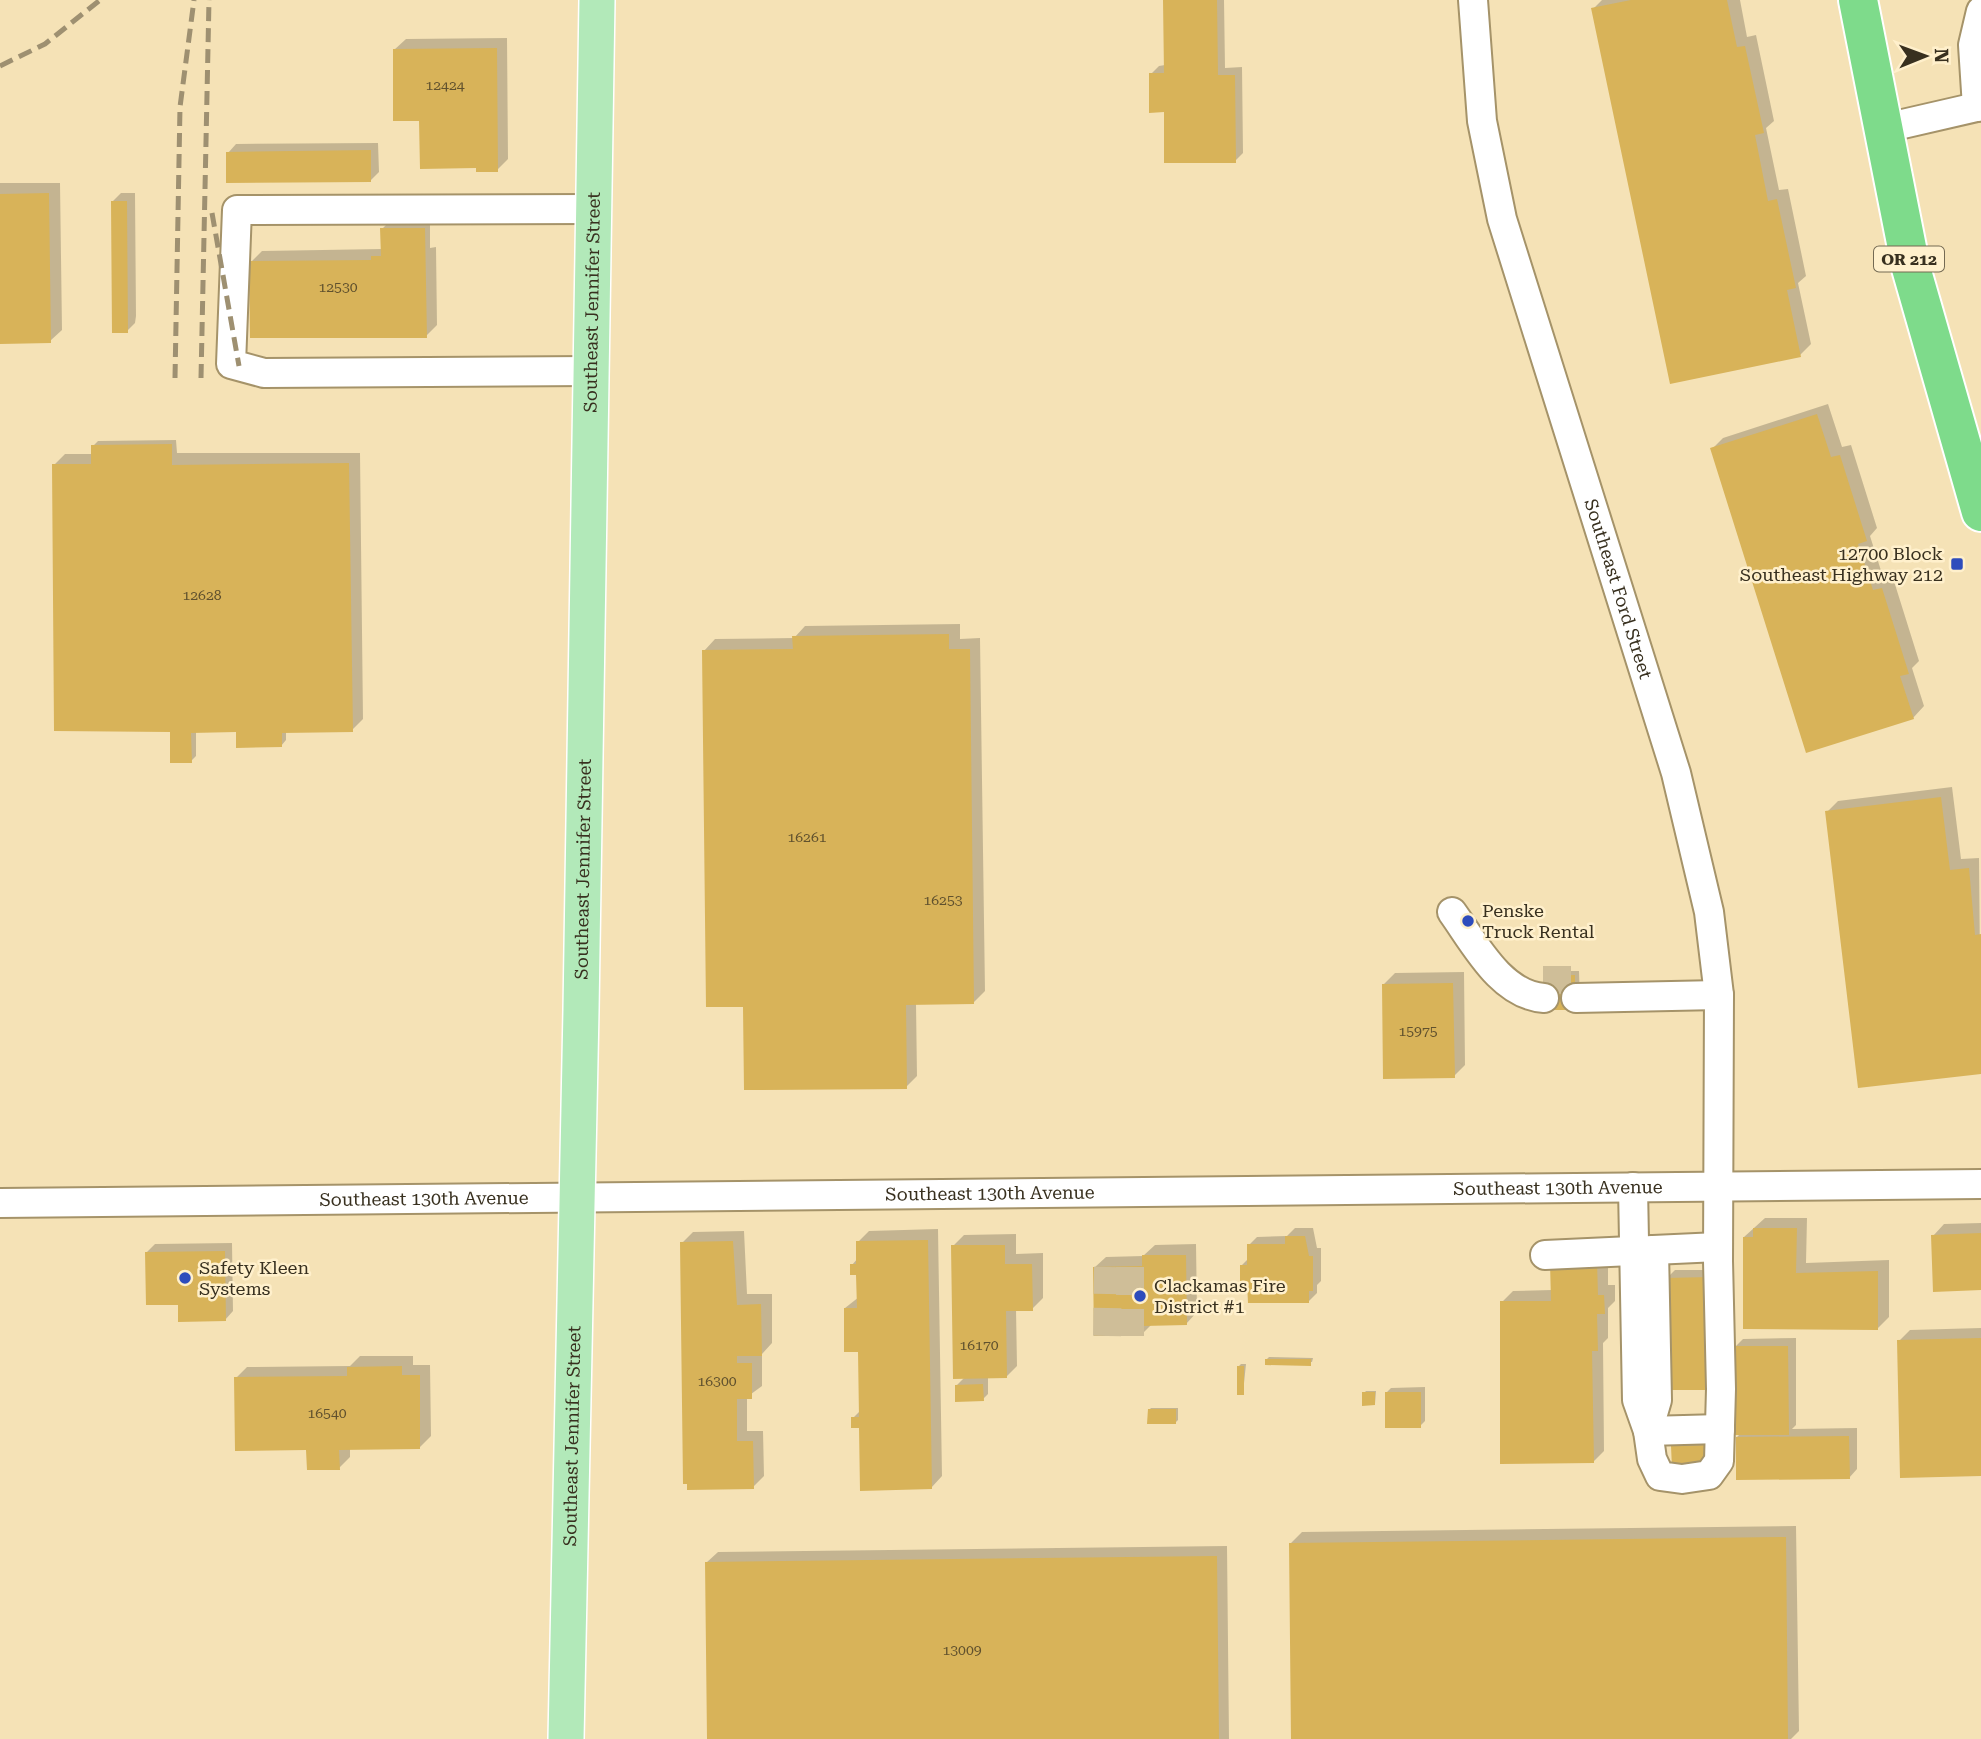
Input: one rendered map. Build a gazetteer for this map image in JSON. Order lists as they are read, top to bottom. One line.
{"streets":{"highway":["OR 212"],"main road":["Southeast Jennifer Street"],"street":["Southeast Ford Street","Southeast 130th Avenue"]},"crossings":[["Southeast Jennifer Street","Southeast 130th Avenue"],["Southeast Ford Street","Southeast 130th Avenue"]],"places":{"transit":["12700 Block Southeast Highway 212"],"other":["Penske Truck Rental","Safety Kleen Systems","Clackamas Fire District #1"]},"house_numbers":["12424","12530","12628","16261","16253","15975","16170","16300","16540","13009"],"north":"right"}
